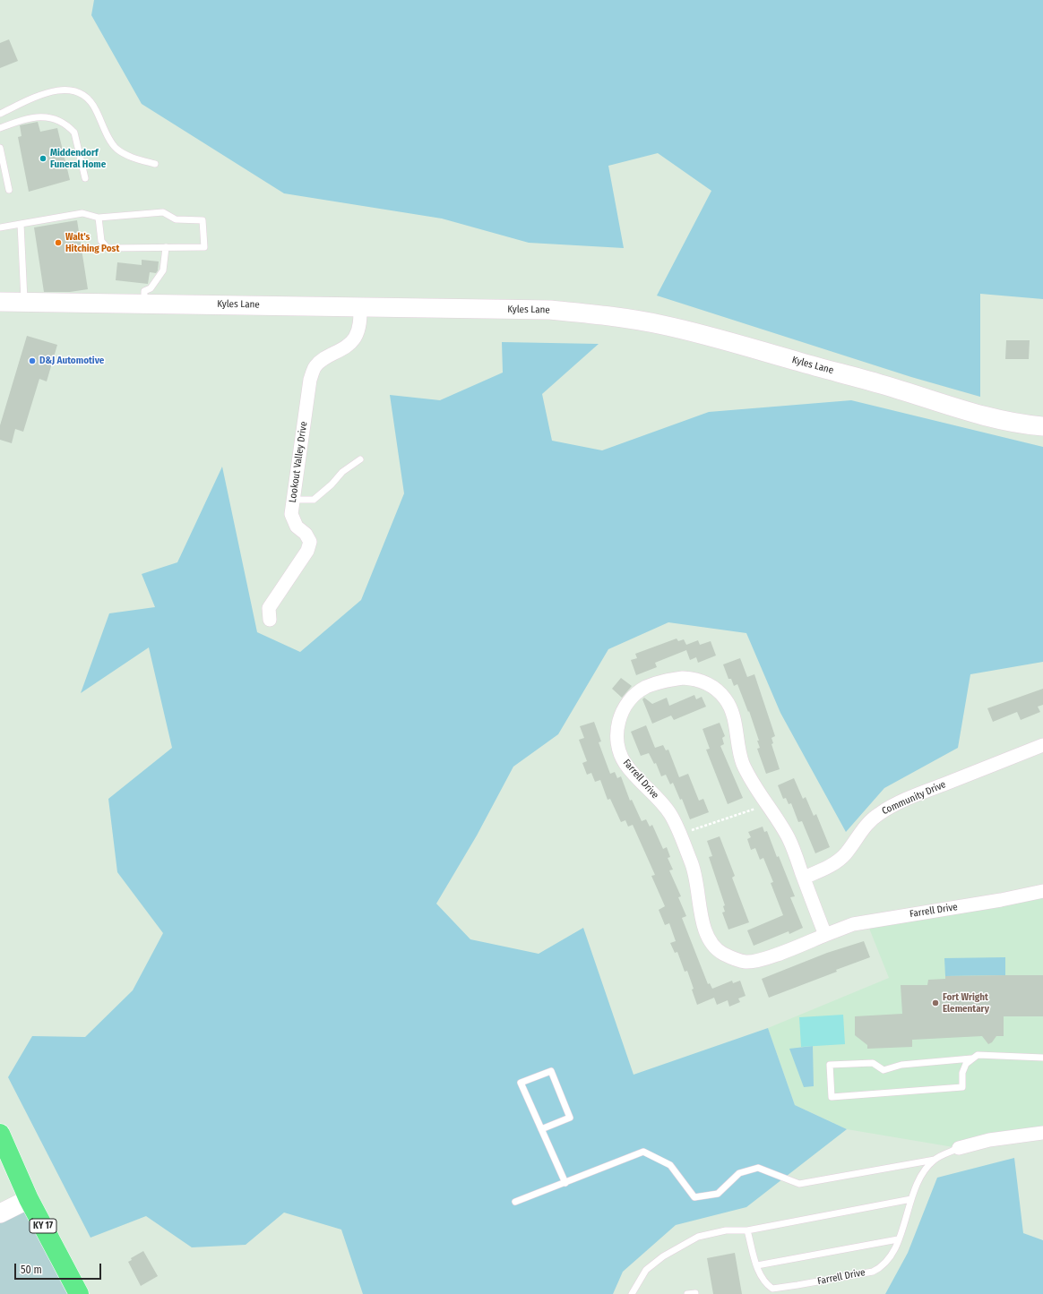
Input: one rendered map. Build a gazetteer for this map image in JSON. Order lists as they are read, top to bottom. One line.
{"streets":{"main road":["Kyles Lane","KY 17"],"street":["Lookout Valley Drive","Farrell Drive","Community Drive"]},"crossings":[["Kyles Lane","Lookout Valley Drive"],["Farrell Drive","Community Drive"]],"places":["Middendorf Funeral Home","Walt's Hitching Post","D&J Automotive","Fort Wright Elementary"],"scale_bar":"50 m"}
